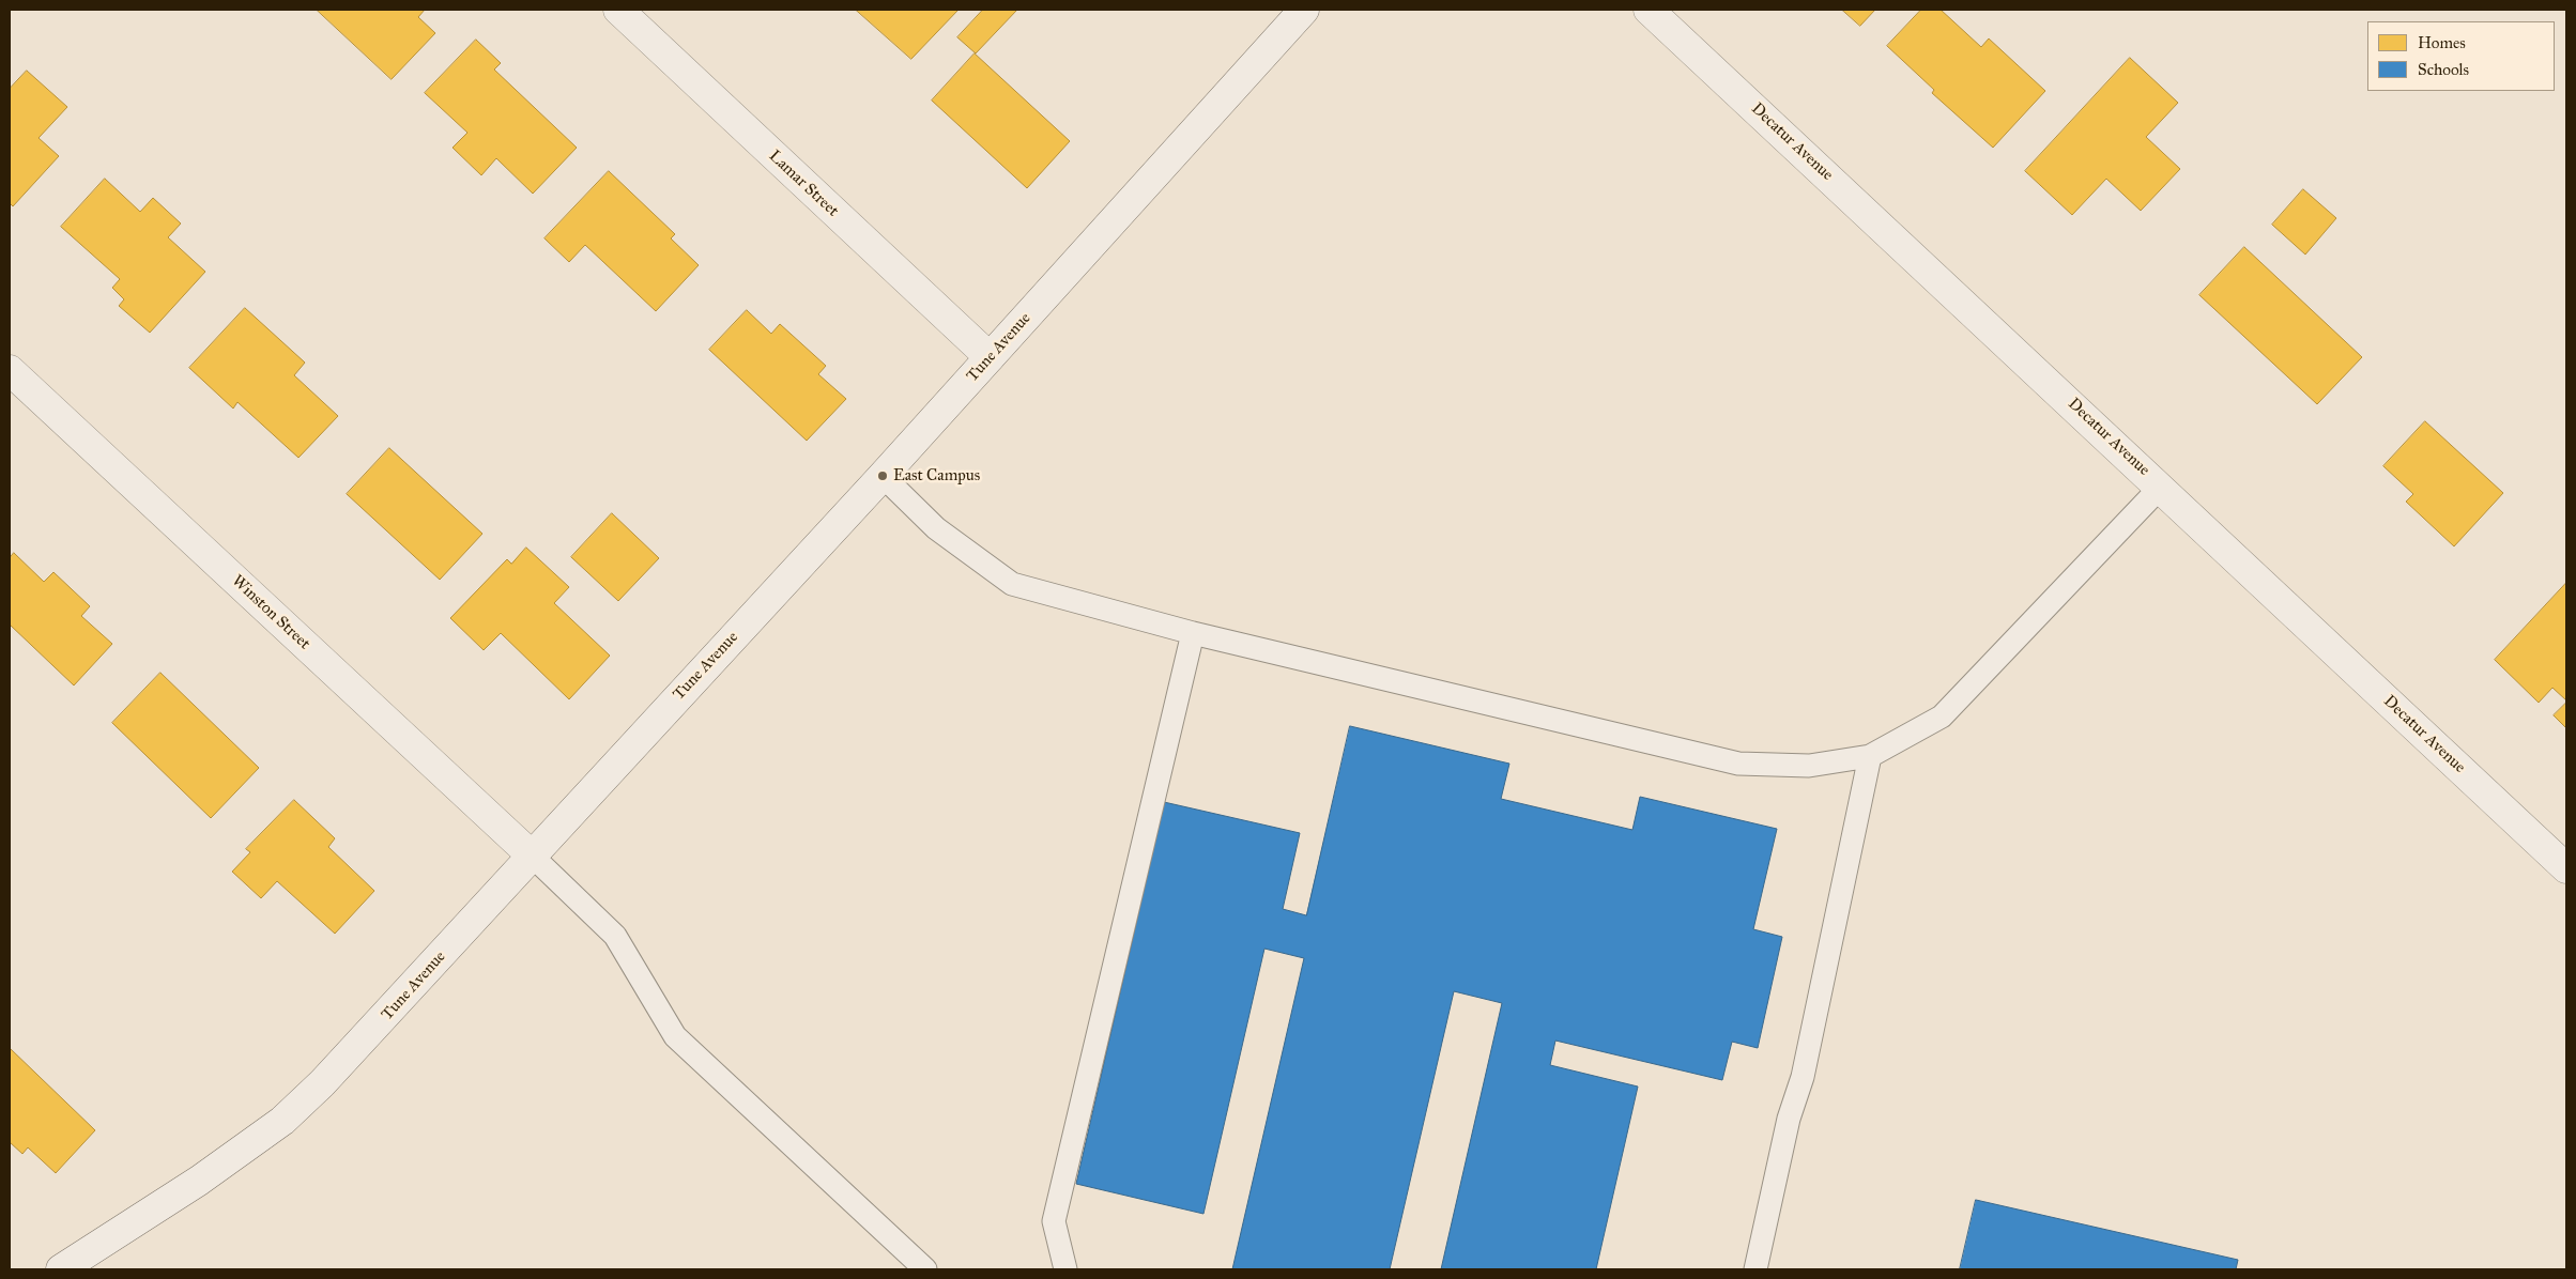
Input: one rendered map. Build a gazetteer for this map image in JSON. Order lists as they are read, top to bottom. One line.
{"streets":{"street":["Decatur Avenue","Lamar Street","Tune Avenue","Winston Street"]},"crossings":[["Lamar Street","Tune Avenue"],["Tune Avenue","Winston Street"]],"places":["East Campus"],"legend":["Homes","Schools"]}
